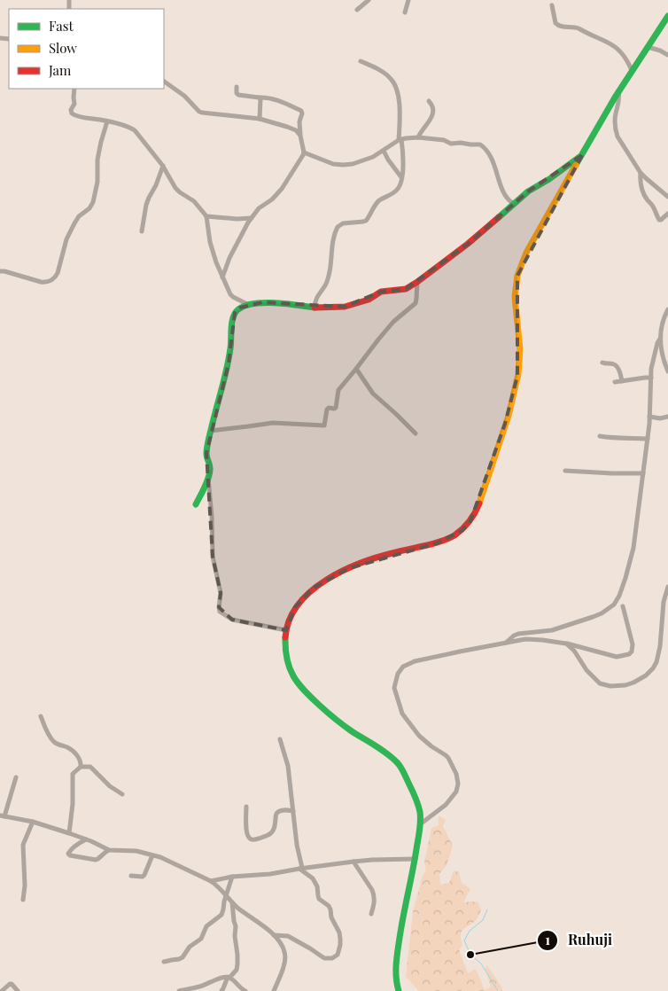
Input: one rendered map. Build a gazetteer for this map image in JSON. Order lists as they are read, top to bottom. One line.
{"places":["Ruhuji"],"legend":["Fast","Slow","Jam"]}
